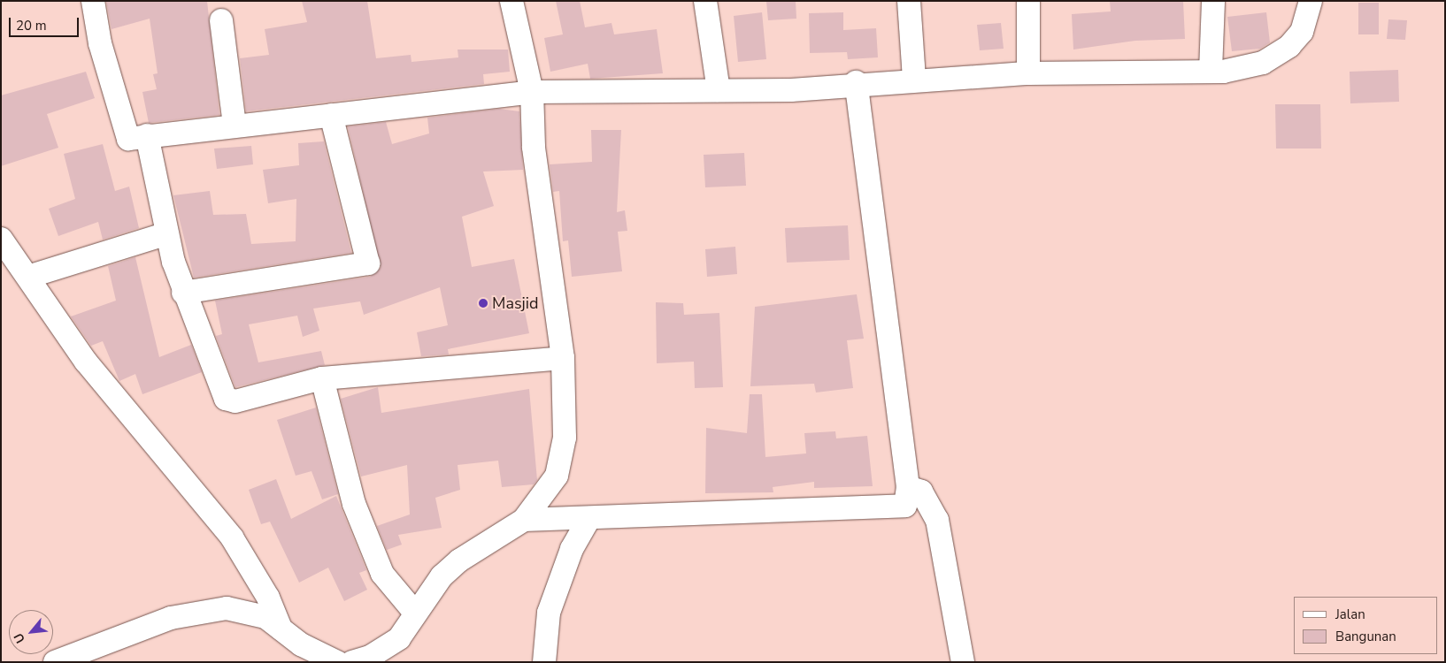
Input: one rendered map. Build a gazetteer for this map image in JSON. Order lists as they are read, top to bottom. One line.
{"places":["Masjid"],"legend":["Jalan","Bangunan"],"scale_bar":"20 m","north":"bottom left"}
